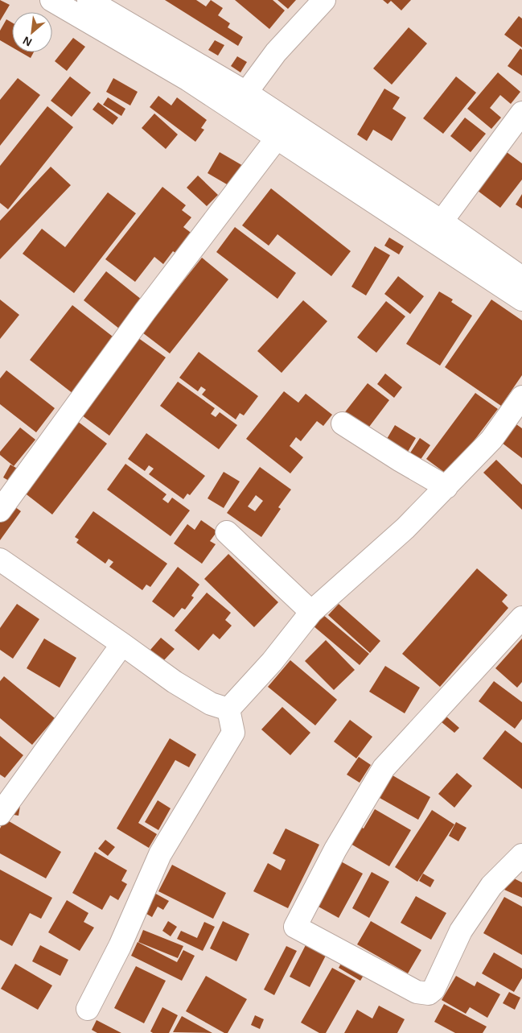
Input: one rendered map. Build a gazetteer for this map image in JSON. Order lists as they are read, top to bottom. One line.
{"north":"bottom left"}
